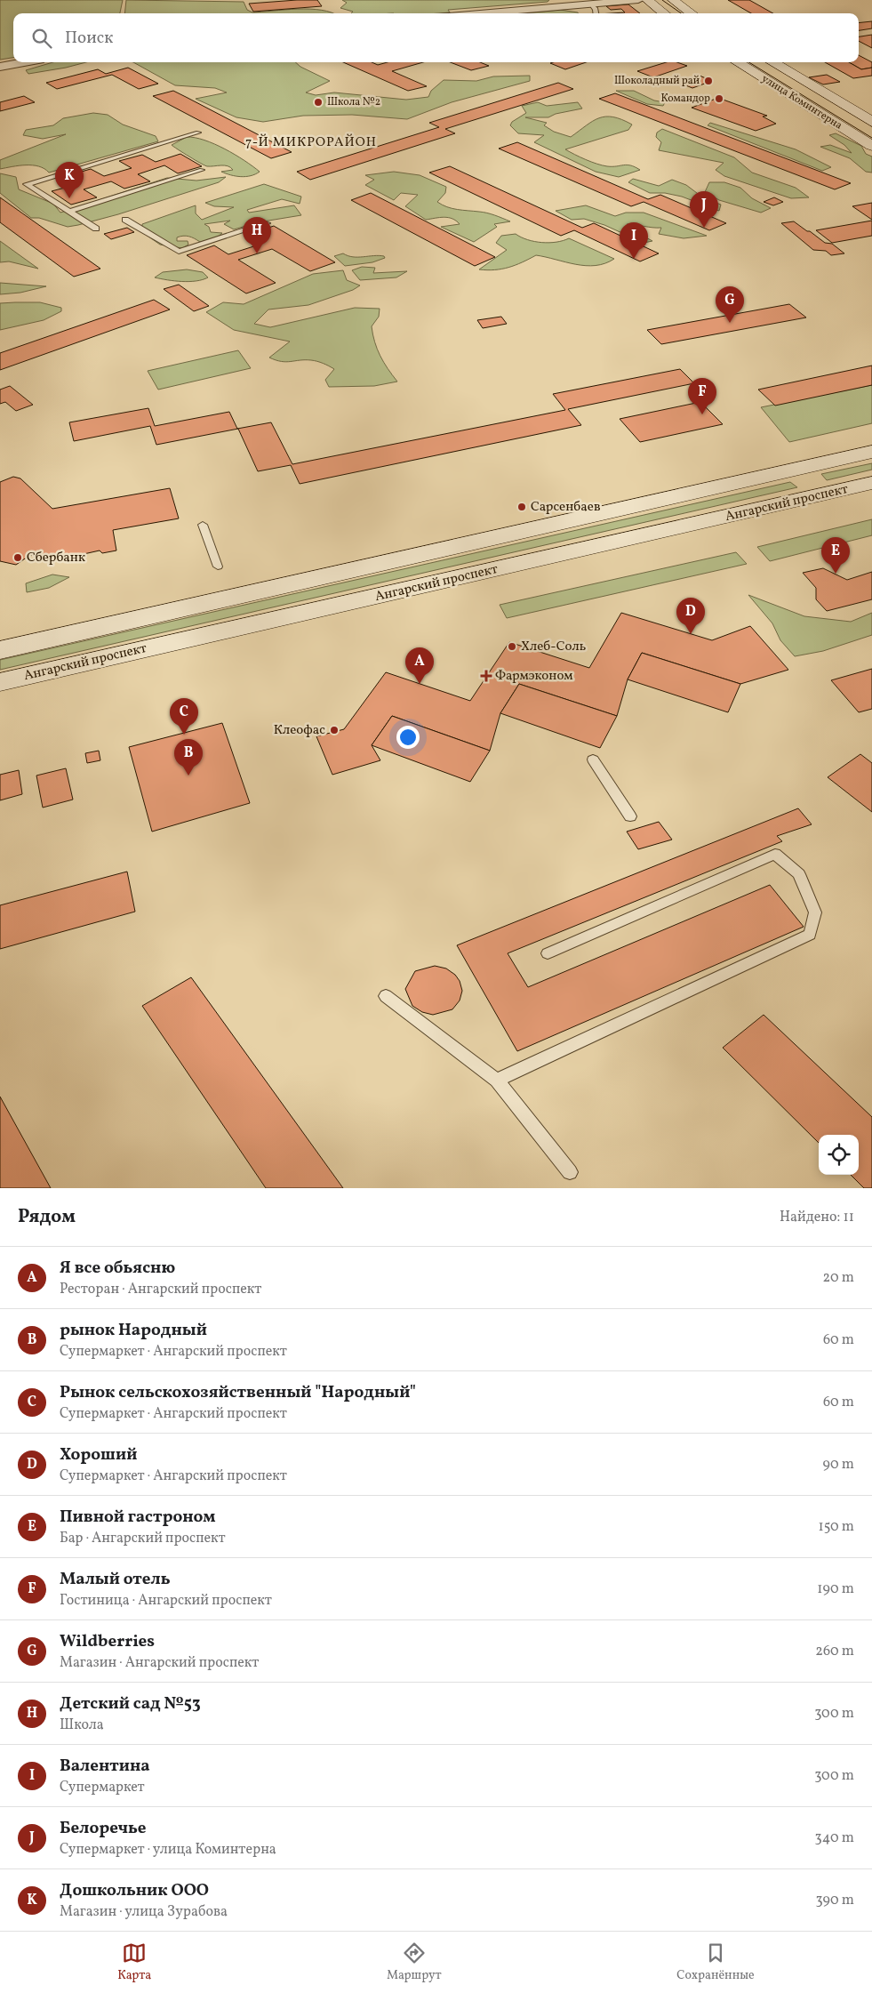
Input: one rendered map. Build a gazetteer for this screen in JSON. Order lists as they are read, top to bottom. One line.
{"streets":{"street":["улица Коминтерна","Ангарский проспект"]},"districts":["7-Й МИКРОРАЙОН"],"places":{"other":["Шоколадный рай","Командор","Школа №2","Сарсенбаев","Сбербанк","Хлеб-Соль","Клеофас"],"health":["Фармэконом"]},"page":{"search":"Поиск","pins":["K","J","H","I","G","F","E","D","A","C","B"],"heading":["Рядом","Найдено: 11"],"list":[{"mark":"A","name":"Я все обьясню","note":"Ресторан · Ангарский проспект","value":"20 m"},{"mark":"B","name":"рынок Народный","note":"Супермаркет · Ангарский проспект","value":"60 m"},{"mark":"C","name":"Рынок сельскохозяйственный \"Народный\"","note":"Супермаркет · Ангарский проспект","value":"60 m"},{"mark":"D","name":"Хороший","note":"Супермаркет · Ангарский проспект","value":"90 m"},{"mark":"E","name":"Пивной гастроном","note":"Бар · Ангарский проспект","value":"150 m"},{"mark":"F","name":"Малый отель","note":"Гостиница · Ангарский проспект","value":"190 m"},{"mark":"G","name":"Wildberries","note":"Магазин · Ангарский проспект","value":"260 m"},{"mark":"H","name":"Детский сад №53","note":"Школа","value":"300 m"},{"mark":"I","name":"Валентина","note":"Супермаркет","value":"300 m"},{"mark":"J","name":"Белоречье","note":"Супермаркет · улица Коминтерна","value":"340 m"},{"mark":"K","name":"Дошкольник ООО","note":"Магазин · улица Зурабова","value":"390 m"}],"nav":["Карта","Маршрут","Сохранённые"]}}
